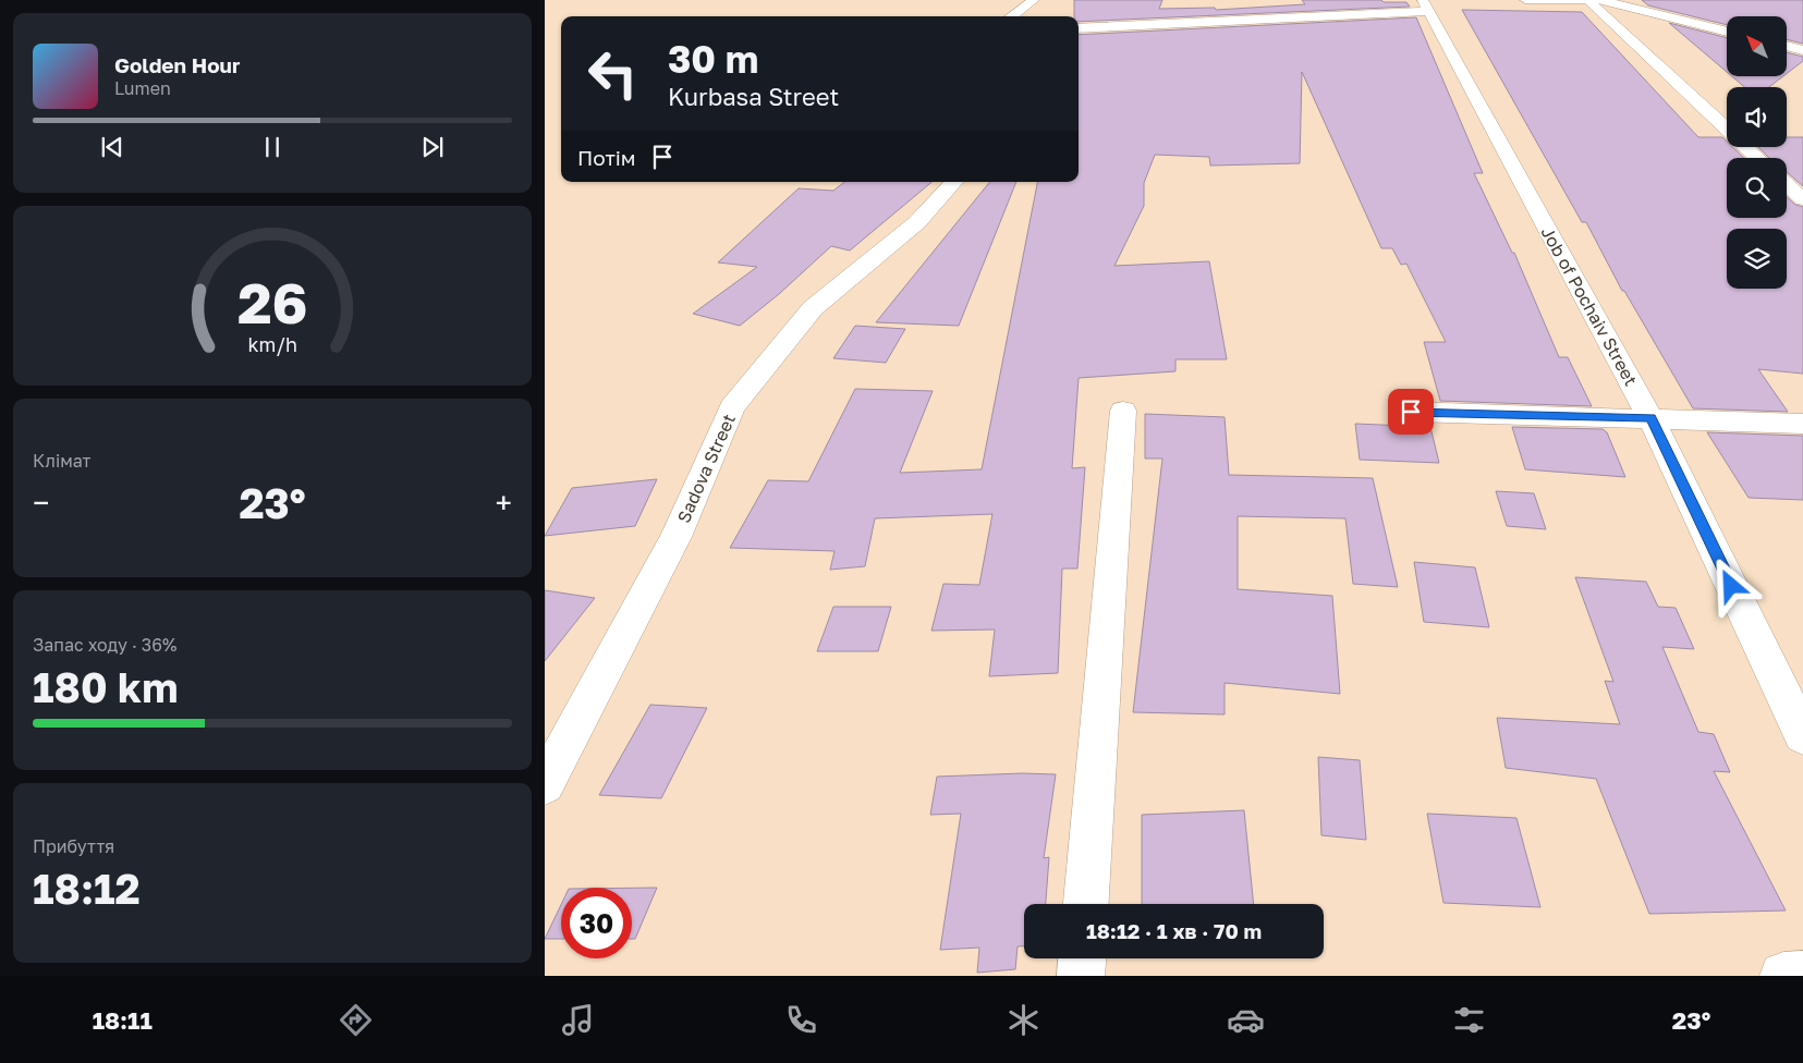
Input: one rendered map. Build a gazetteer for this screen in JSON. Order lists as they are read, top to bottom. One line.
{"streets":{"street":["Job of Pochaiv Street","Sadova Street"]},"north":"top left","page":{"turn":["30 m","Kurbasa Street"],"song":["Golden Hour","Lumen"],"then":"Потім","tile":["Клімат",["Запас ходу · 36%","180 km"],["Прибуття","18:12"]],"heat":["−","23°","+"],"limit":"30","trip":"18:12 · 1 хв · 70 m","tabs":["18:11","23°"],"gauge":["26","km/h"]}}
